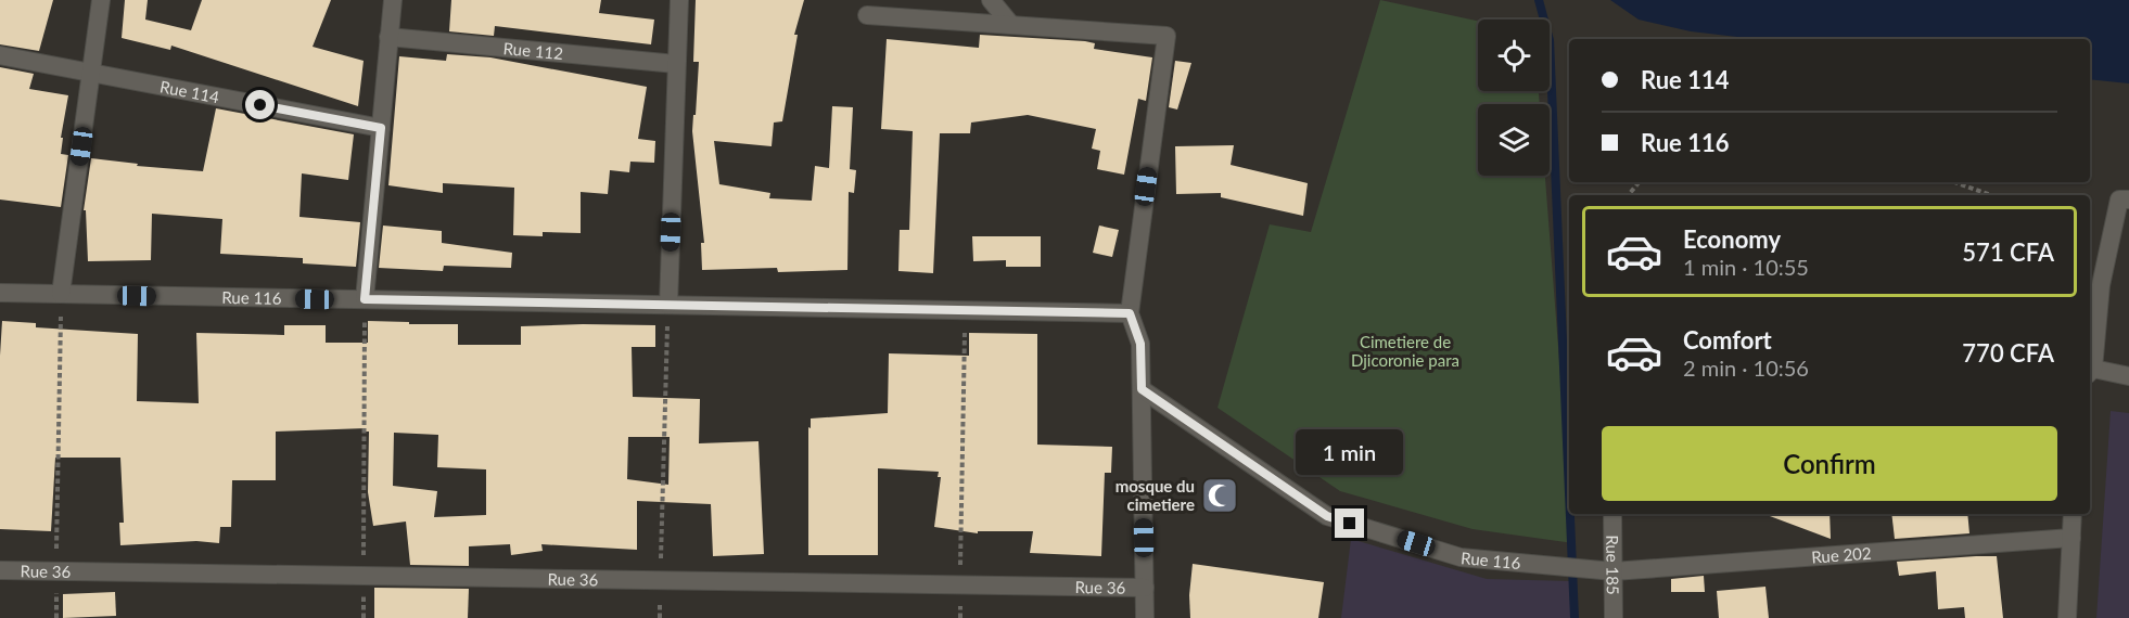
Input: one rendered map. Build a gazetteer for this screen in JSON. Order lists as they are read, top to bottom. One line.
{"streets":{"street":["Rue 112","Rue 114","Rue 116","Rue 202","Rue 185","Rue 36"]},"crossings":[["Rue 116","Rue 202"],["Rue 116","Rue 185"],["Rue 202","Rue 185"]],"parks":["Cimetiere de Djicoronie para"],"places":{"mosque":["mosque du cimetiere"]},"page":{"banner":["Rue 114","Rue 116"],"list":[{"name":"Economy","note":"1 min · 10:55","value":"571 CFA"},{"name":"Comfort","note":"2 min · 10:56","value":"770 CFA"}],"buttons":"Confirm","bubble":"1 min"}}
